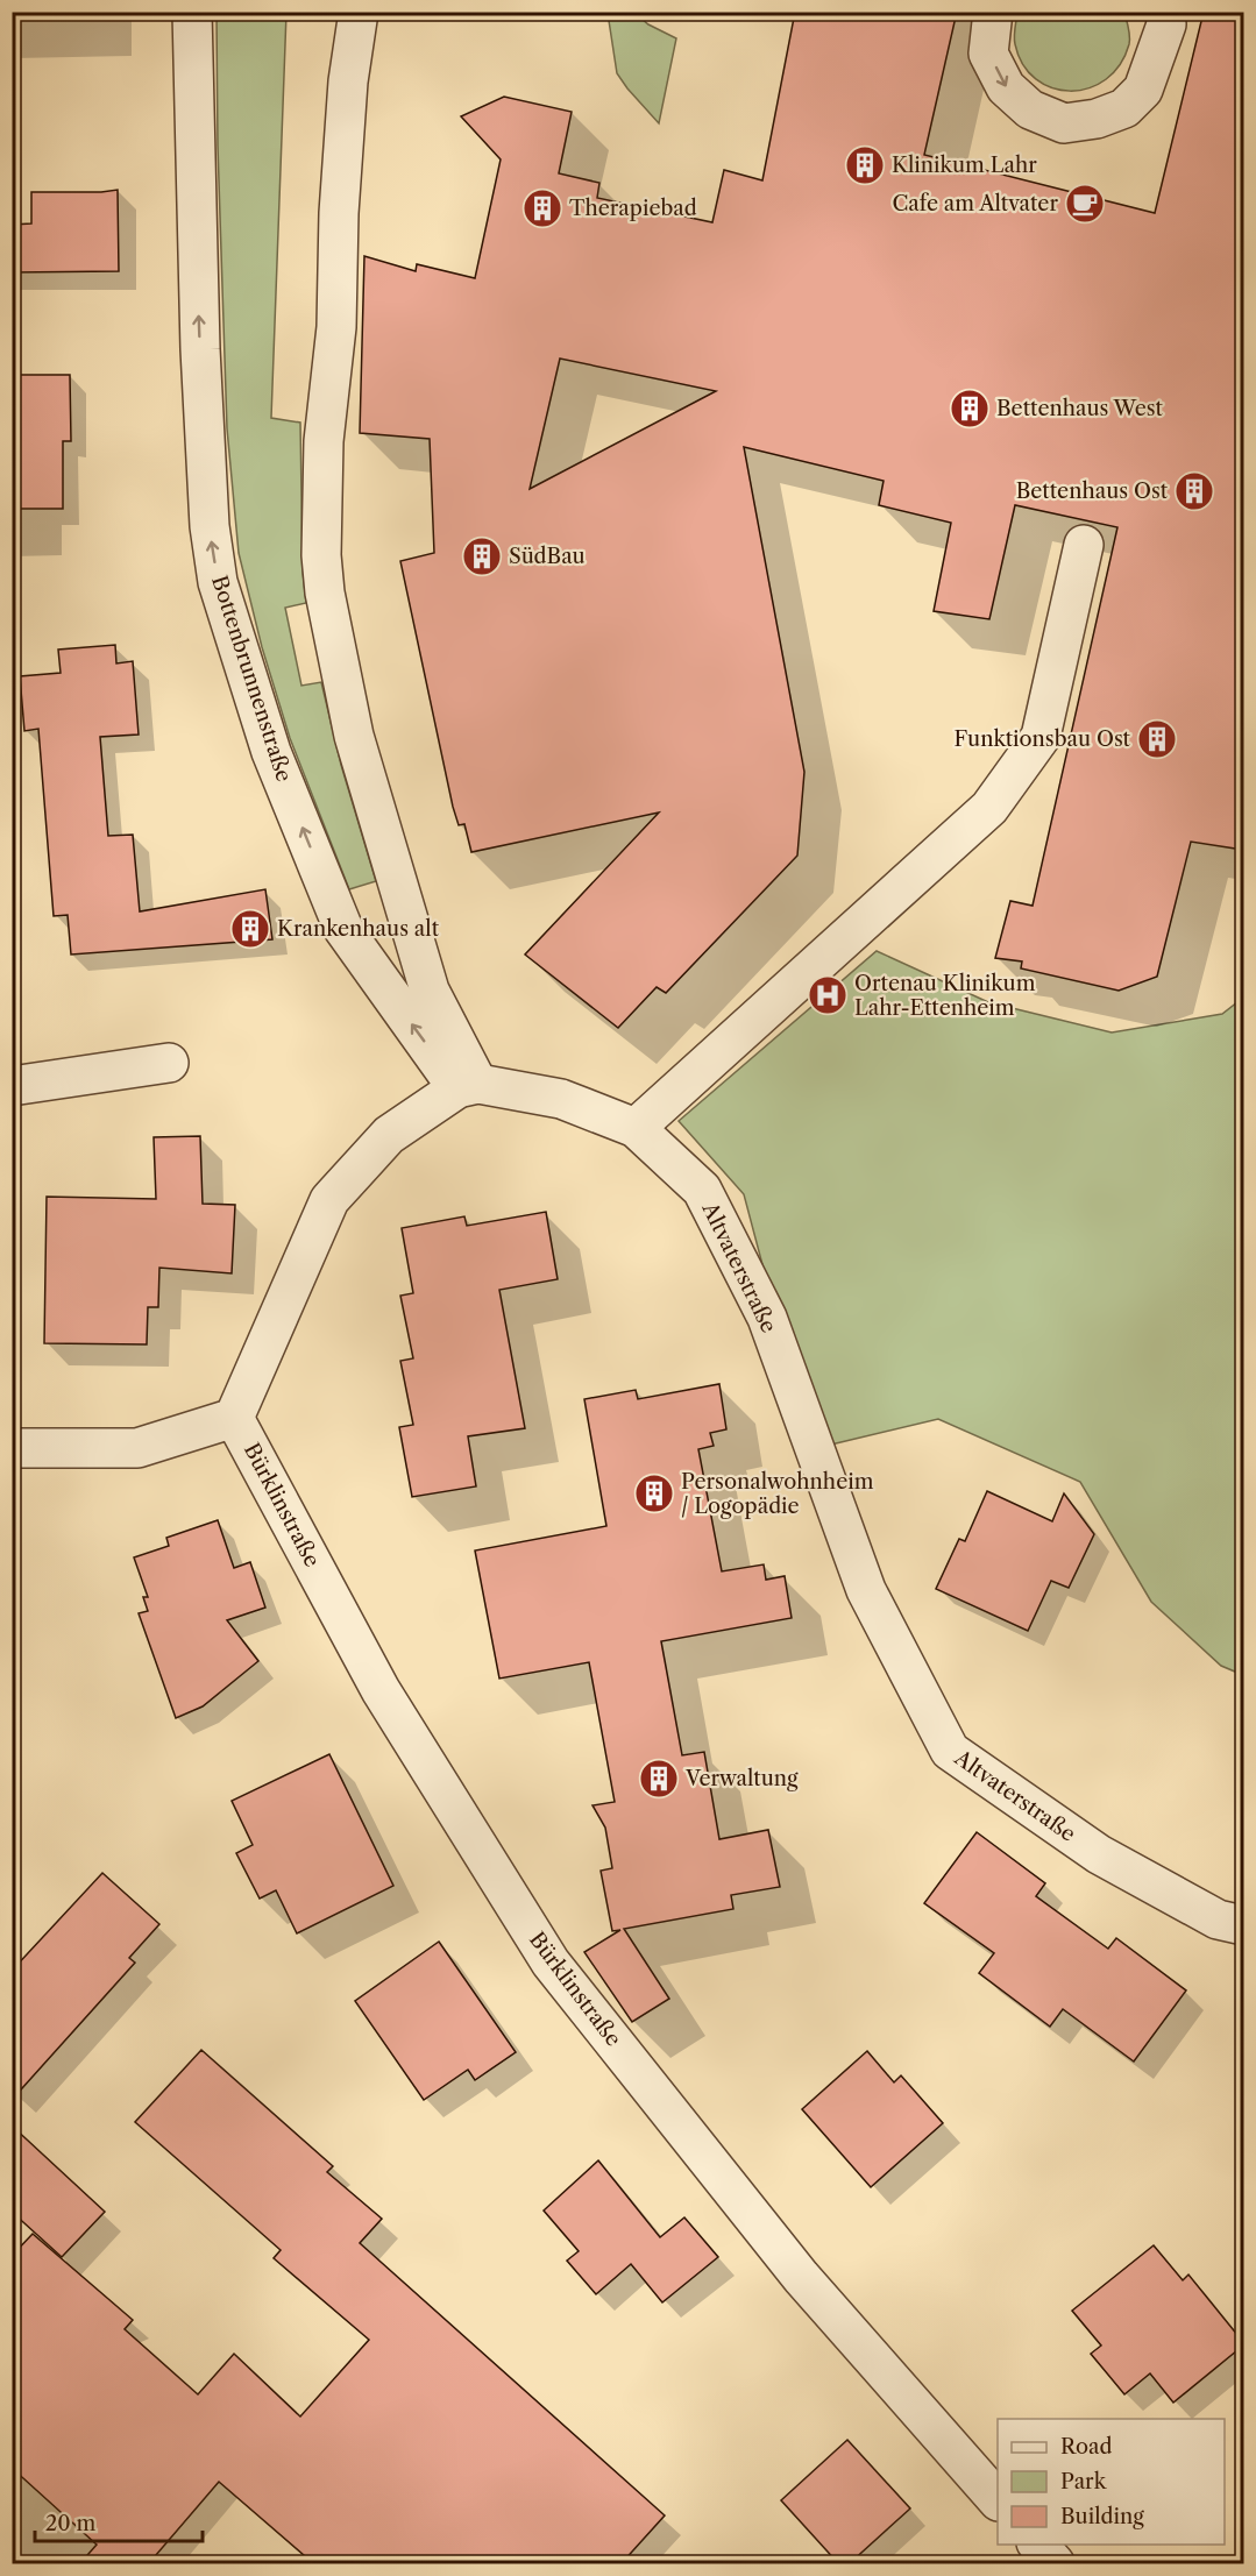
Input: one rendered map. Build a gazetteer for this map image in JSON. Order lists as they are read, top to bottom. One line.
{"streets":{"street":["Bottenbrunnenstraße","Altvaterstraße","Bürklinstraße"]},"crossings":[["Bottenbrunnenstraße","Altvaterstraße"]],"places":{"building":["Klinikum Lahr","Therapiebad","Bettenhaus West","Bettenhaus Ost","SüdBau","Funktionsbau Ost","Krankenhaus alt","Personalwohnheim / Logopädie","Verwaltung"],"cafe":["Cafe am Altvater"],"hospital":["Ortenau Klinikum Lahr-Ettenheim"]},"legend":["Road","Park","Building"],"scale_bar":"20 m"}
